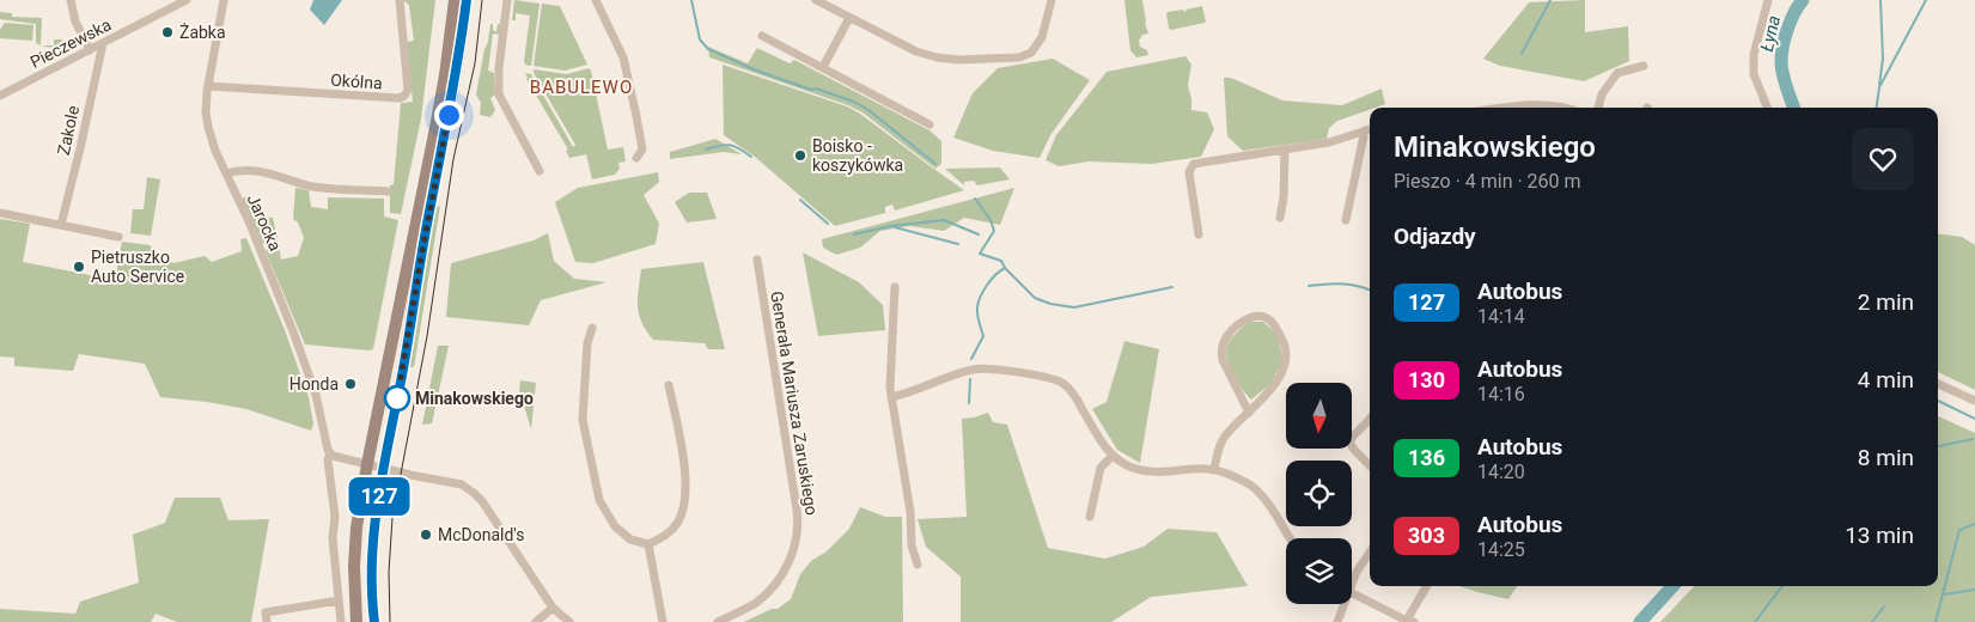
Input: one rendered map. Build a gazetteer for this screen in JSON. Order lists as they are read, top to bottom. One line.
{"streets":{"street":["Pieczewska","Okólna","Zakole","Jarocka","Generała Mariusza Zaruskiego"]},"crossings":[["Pieczewska","Zakole"],["Okólna","Jarocka"]],"districts":["BABULEWO"],"water":["Łyna"],"places":["Żabka","Boisko - koszykówka","Pietruszko Auto Service","Honda","Minakowskiego","McDonald's"],"lines":["bus line 127"],"north":"bottom","page":{"on_map":"127","heading":[["Minakowskiego","Pieszo · 4 min · 260 m"],"Odjazdy"],"list":[{"mark":"127","name":"Autobus","note":"14:14","value":"2 min"},{"mark":"130","name":"Autobus","note":"14:16","value":"4 min"},{"mark":"136","name":"Autobus","note":"14:20","value":"8 min"},{"mark":"303","name":"Autobus","note":"14:25","value":"13 min"}]}}
